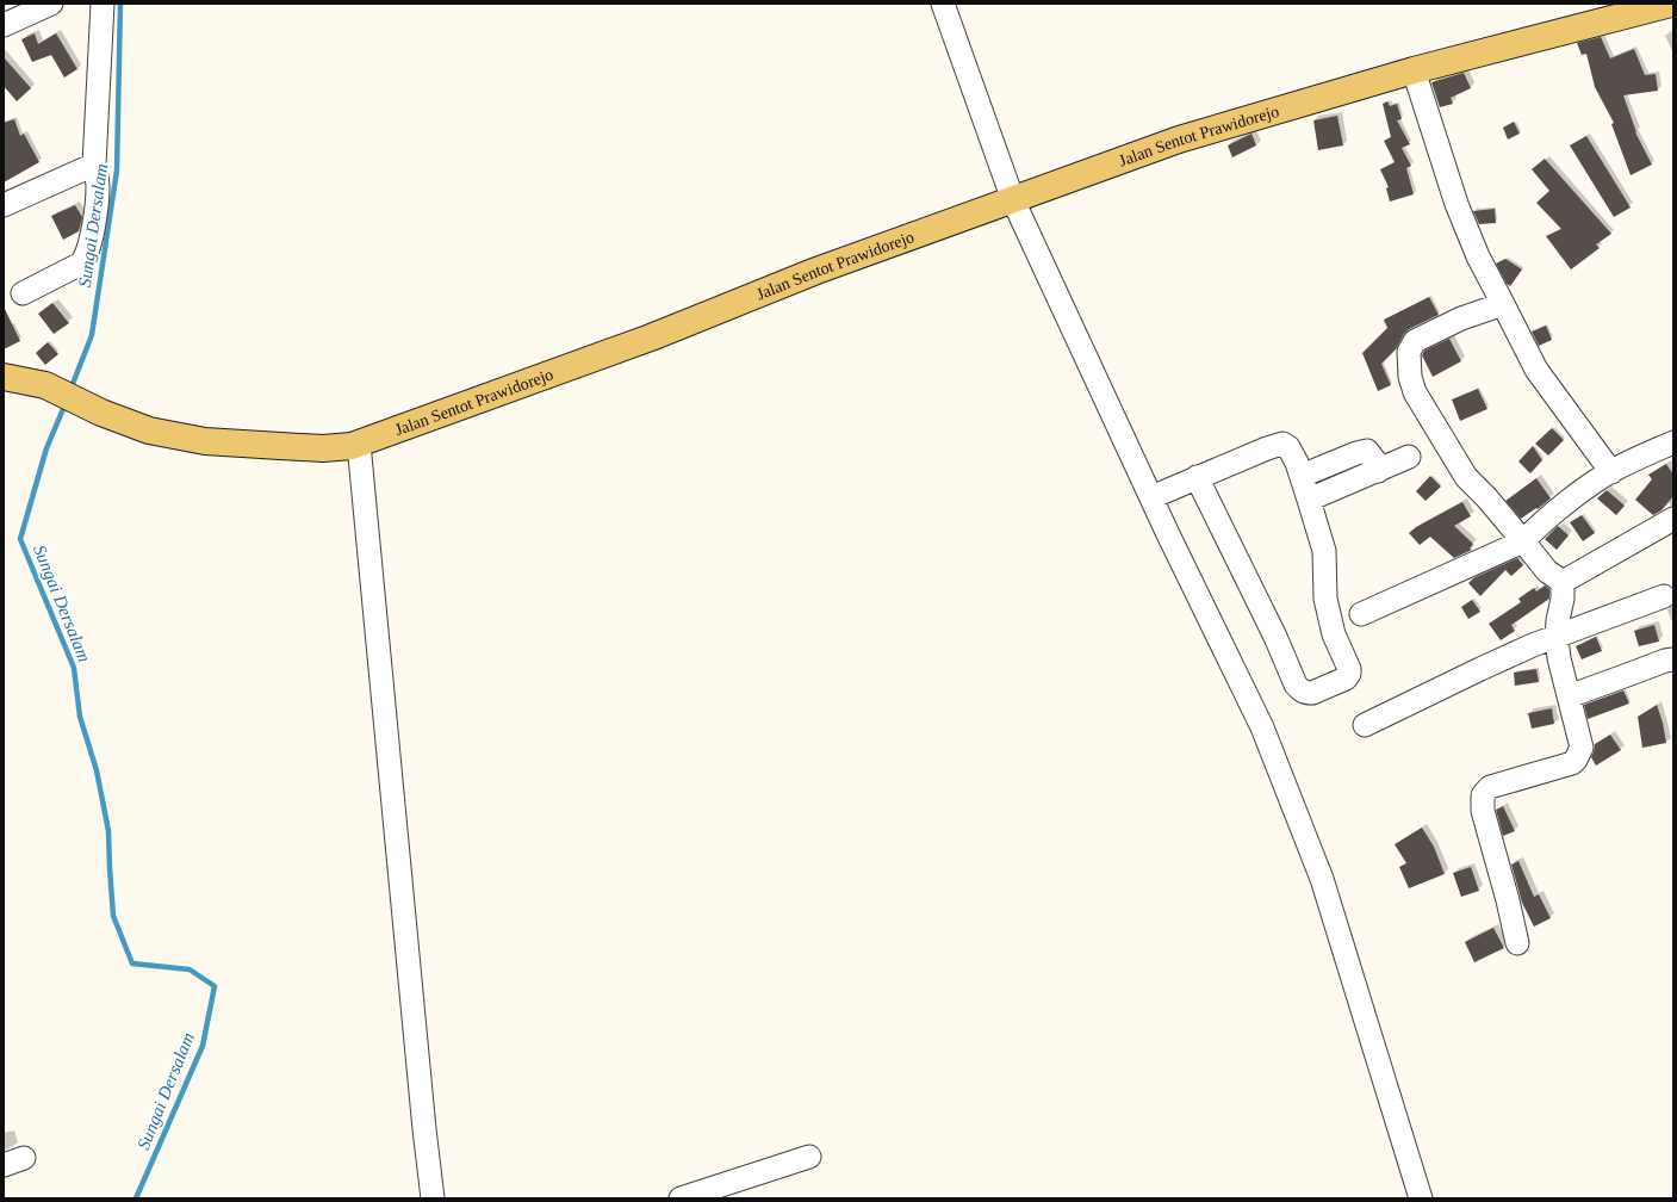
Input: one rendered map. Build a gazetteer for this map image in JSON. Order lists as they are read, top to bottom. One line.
{"streets":{"main road":["Jalan Sentot Prawidorejo"]},"water":["Sungai Dersalam"]}
